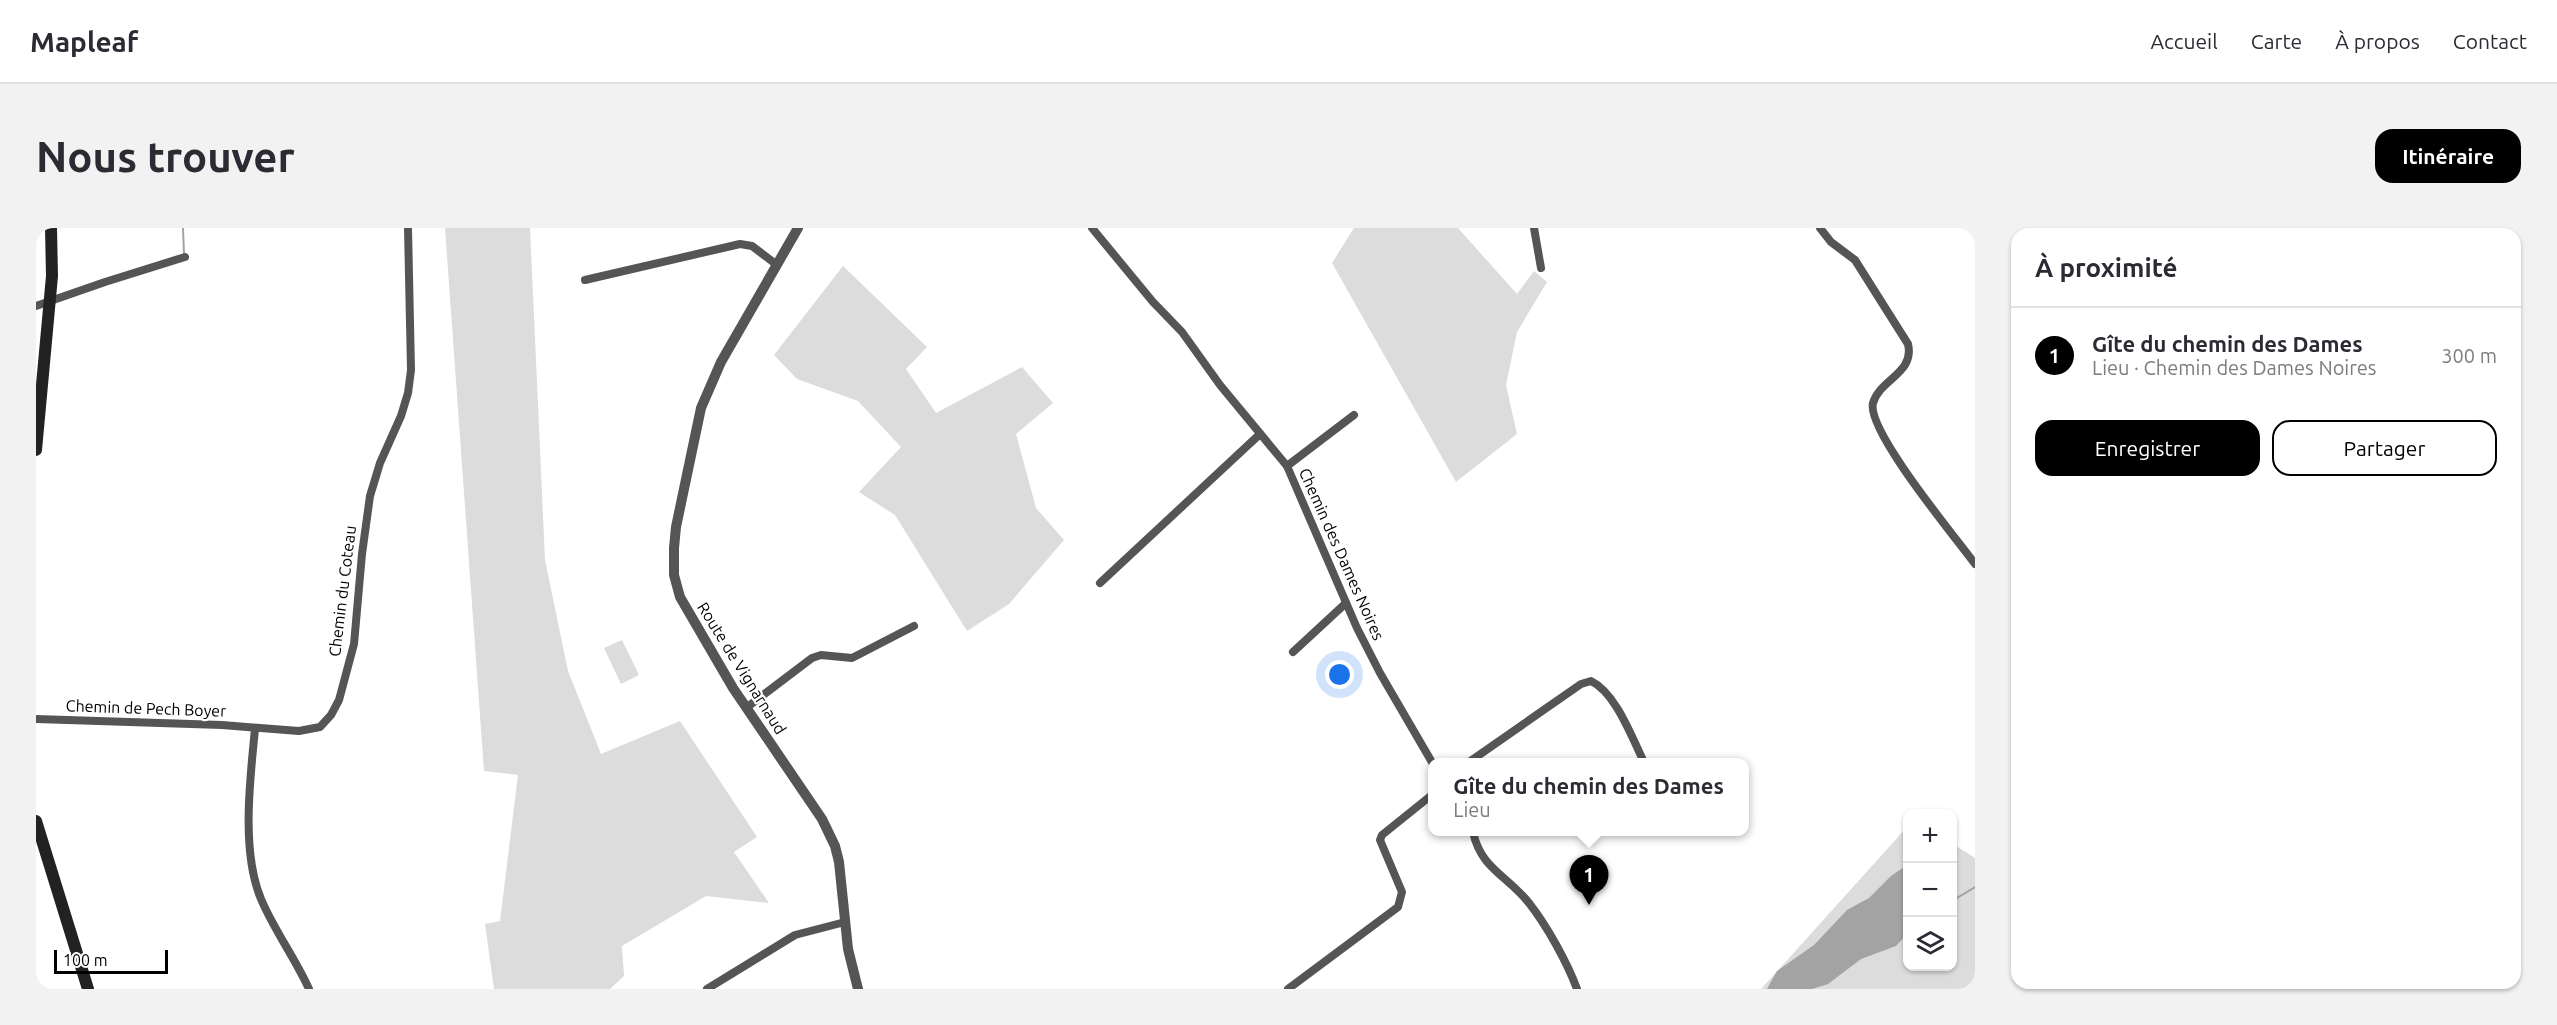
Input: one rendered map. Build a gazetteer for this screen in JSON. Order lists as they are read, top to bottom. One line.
{"streets":{"street":["Chemin des Dames Noires","Chemin du Coteau","Route de Vignarnaud","Chemin de Pech Boyer"]},"crossings":[["Chemin du Coteau","Chemin de Pech Boyer"]],"scale_bar":"100 m","page":{"header":"Mapleaf","nav":["Accueil","Carte","À propos","Contact"],"buttons":["Itinéraire",["Enregistrer","Partager"]],"title":"Nous trouver","heading":"À proximité","list":[{"mark":"1","name":"Gîte du chemin des Dames","note":"Lieu · Chemin des Dames Noires","value":"300 m"}],"popup":["Gîte du chemin des Dames","Lieu"],"map_buttons":["+","−"],"pins":"1","scale":"100 m"}}
